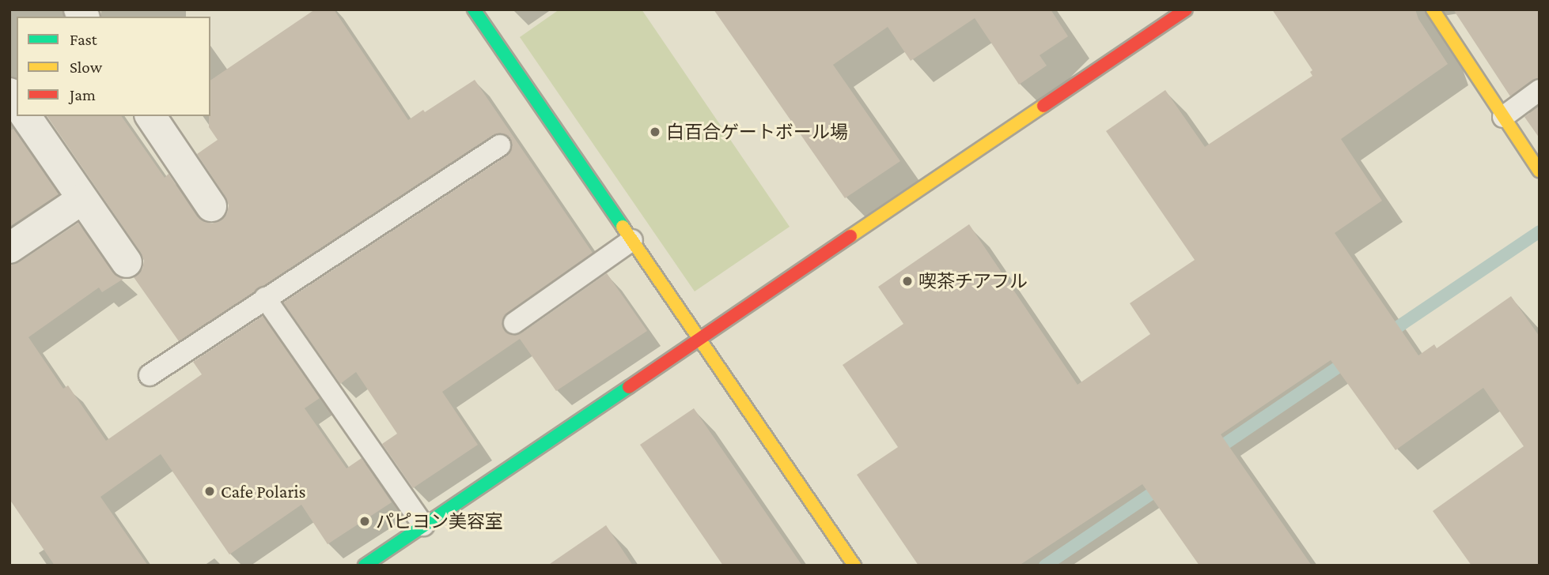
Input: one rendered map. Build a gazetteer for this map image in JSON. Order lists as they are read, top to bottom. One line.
{"places":["白百合ゲートボール場","喫茶チアフル","Cafe Polaris","パピヨン美容室"],"legend":["Fast","Slow","Jam"]}
